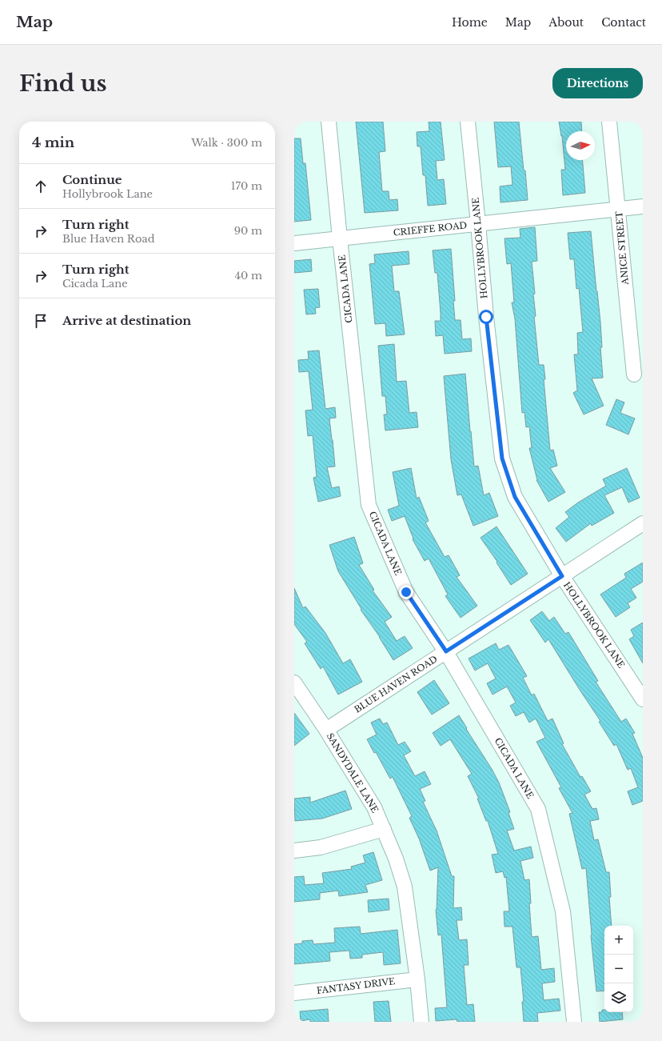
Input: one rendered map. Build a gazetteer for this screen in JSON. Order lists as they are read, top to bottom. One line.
{"streets":{"street":["CRIEFFE ROAD","HOLLYBROOK LANE","ANICE STREET","CICADA LANE","BLUE HAVEN ROAD","SANDYDALE LANE","FANTASY DRIVE"]},"crossings":[["CRIEFFE ROAD","HOLLYBROOK LANE"],["CRIEFFE ROAD","ANICE STREET"],["CRIEFFE ROAD","CICADA LANE"],["HOLLYBROOK LANE","BLUE HAVEN ROAD"],["CICADA LANE","BLUE HAVEN ROAD"],["BLUE HAVEN ROAD","SANDYDALE LANE"],["SANDYDALE LANE","FANTASY DRIVE"]],"north":"right","page":{"header":"Map","nav":["Home","Map","About","Contact"],"buttons":"Directions","title":"Find us","heading":["4 min","Walk · 300 m"],"list":[["Continue","Hollybrook Lane","170 m"],["Turn right","Blue Haven Road","90 m"],["Turn right","Cicada Lane","40 m"],"Arrive at destination"],"map_buttons":["+","−"]}}
